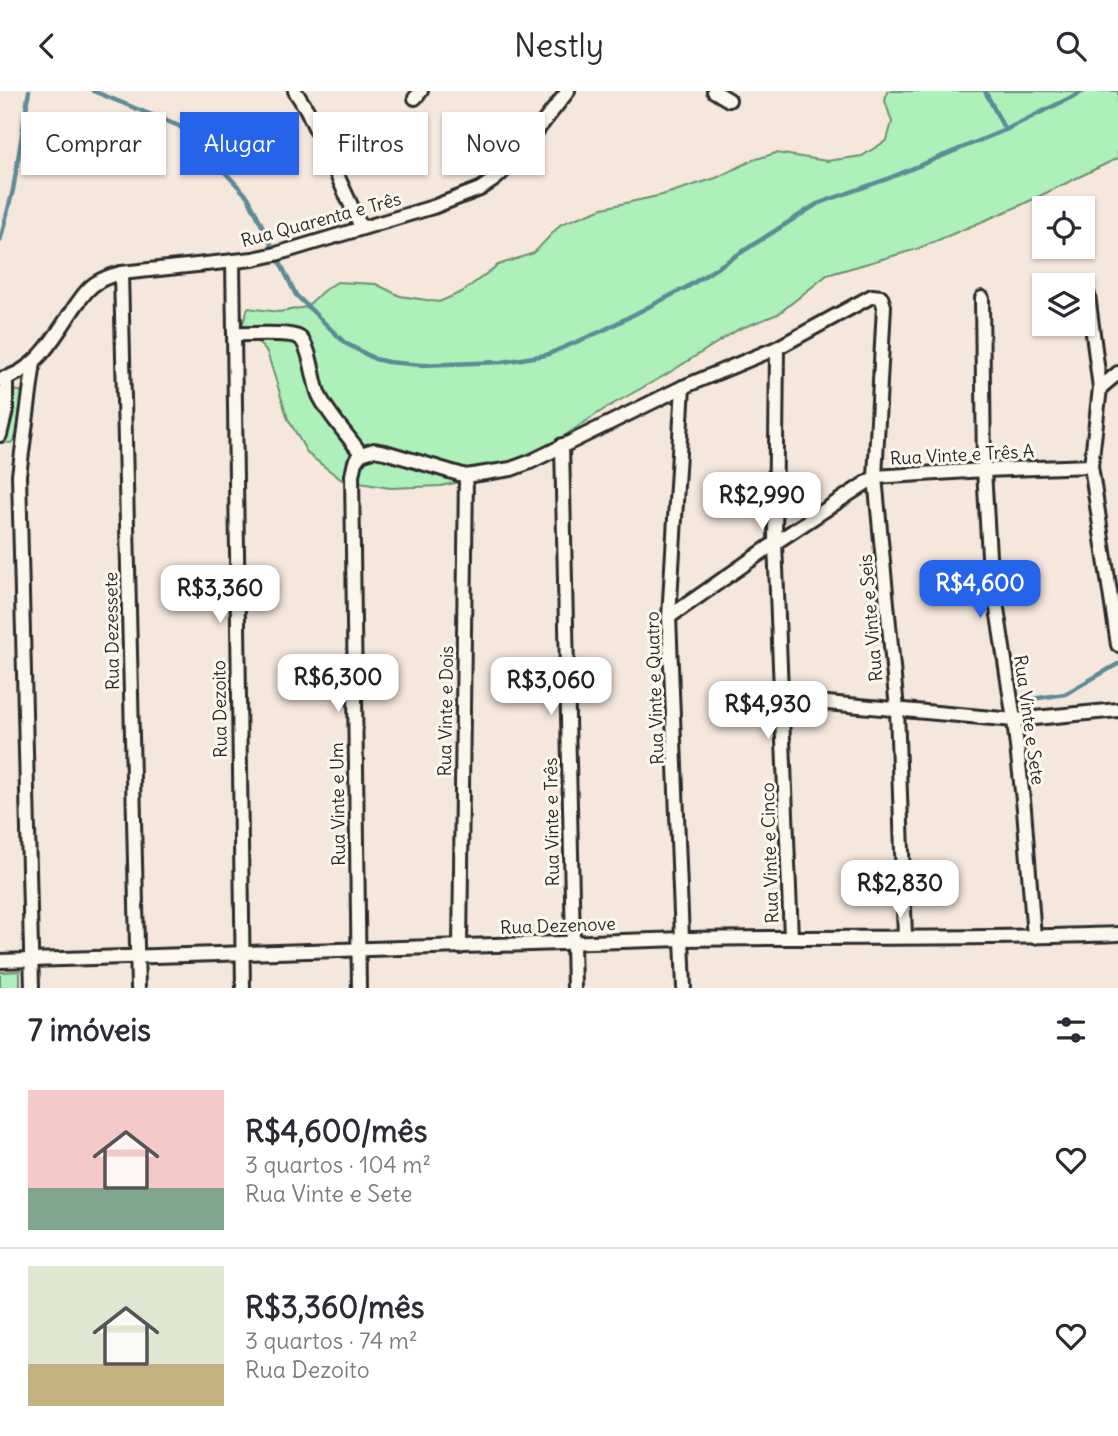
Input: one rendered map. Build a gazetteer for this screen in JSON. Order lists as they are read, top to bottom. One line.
{"streets":{"street":["Rua Quarenta e Três","Rua Vinte e Três A","Rua Vinte e Seis","Rua Dezessete","Rua Vinte e Quatro","Rua Dezoito","Rua Vinte e Dois","Rua Vinte e Sete","Rua Vinte e Um","Rua Vinte e Três","Rua Vinte e Cinco","Rua Dezenove"]},"crossings":[["Rua Quarenta e Três","Rua Dezessete"],["Rua Quarenta e Três","Rua Dezoito"],["Rua Vinte e Três A","Rua Vinte e Seis"],["Rua Vinte e Três A","Rua Vinte e Quatro"],["Rua Vinte e Três A","Rua Vinte e Sete"],["Rua Vinte e Três A","Rua Vinte e Cinco"],["Rua Vinte e Seis","Rua Vinte e Cinco"],["Rua Vinte e Seis","Rua Dezenove"],["Rua Dezessete","Rua Dezenove"],["Rua Vinte e Quatro","Rua Dezenove"],["Rua Dezoito","Rua Dezenove"],["Rua Vinte e Dois","Rua Dezenove"],["Rua Vinte e Sete","Rua Dezenove"],["Rua Vinte e Um","Rua Dezenove"],["Rua Vinte e Três","Rua Dezenove"],["Rua Vinte e Cinco","Rua Dezenove"]],"page":{"header":"Nestly","chip":["Comprar","Alugar","Filtros","Novo"],"price":["R$2,990","R$4,600","R$3,360","R$6,300","R$3,060","R$4,930","R$2,830"],"heading":"7 imóveis","list":[{"name":"R$4,600/mês","note":"3 quartos · 104 m² · Rua Vinte e Sete"},{"name":"R$3,360/mês","note":"3 quartos · 74 m² · Rua Dezoito"}]}}
